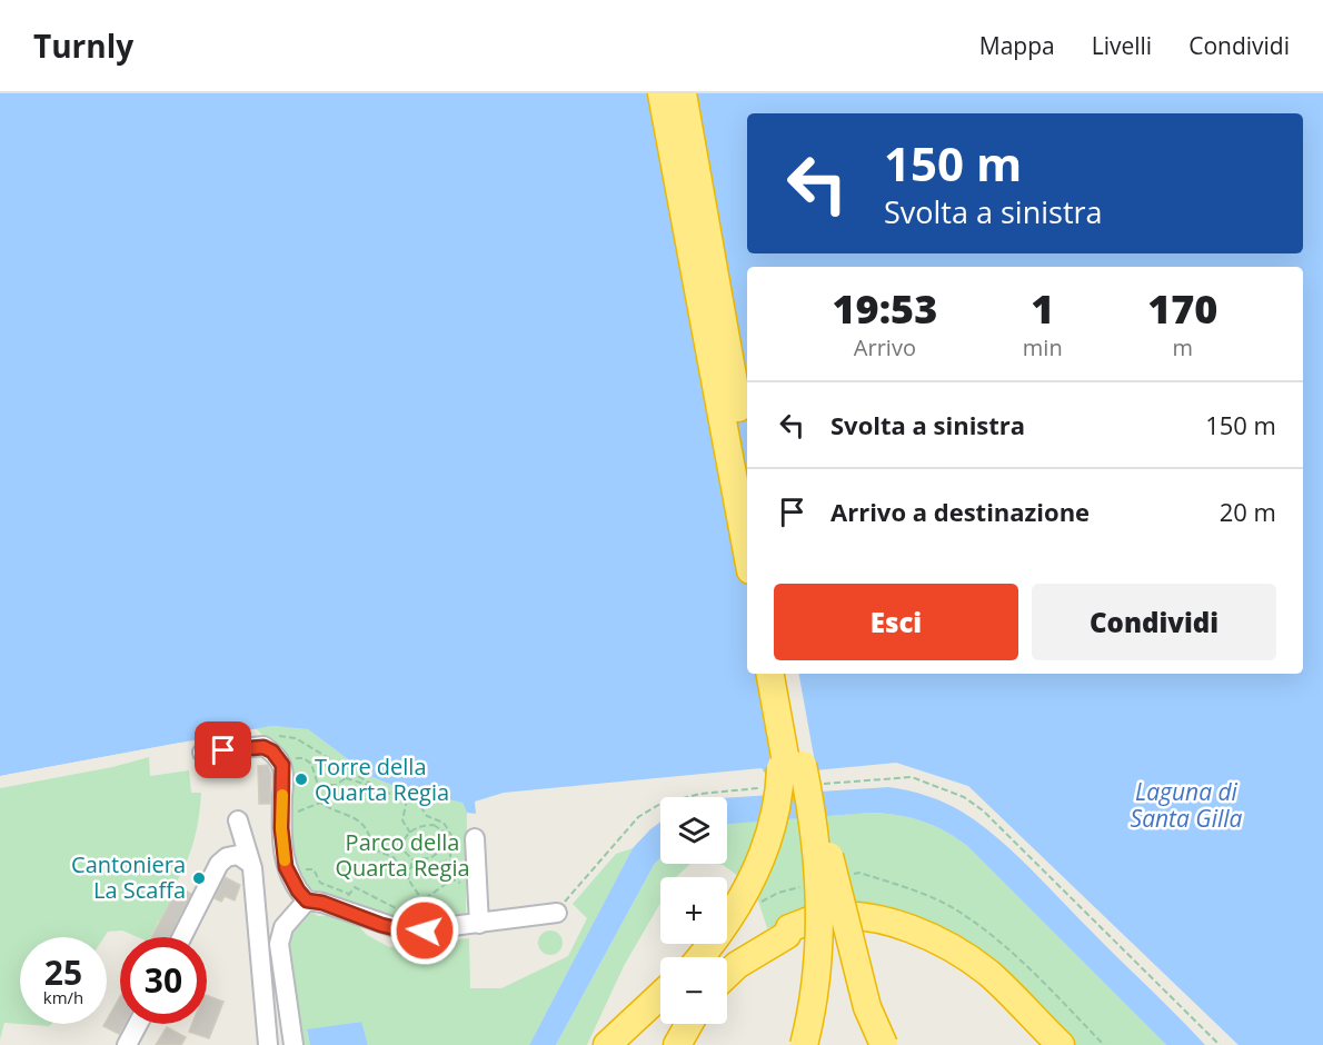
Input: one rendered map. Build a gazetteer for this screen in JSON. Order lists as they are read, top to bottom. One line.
{"water":["Laguna di Santa Gilla"],"parks":["Parco della Quarta Regia"],"places":["Torre della Quarta Regia","Cantoniera La Scaffa"],"page":{"header":"Turnly","nav":["Mappa","Livelli","Condividi"],"turn":["150 m","Svolta a sinistra"],"eta":["19:53","Arrivo","1","min","170","m"],"list":[{"name":"Svolta a sinistra","value":"150 m"},{"name":"Arrivo a destinazione","value":"20 m"}],"buttons":["Esci","Condividi"],"map_buttons":["+","−"],"speed":"25 km/h","limit":"30"}}
